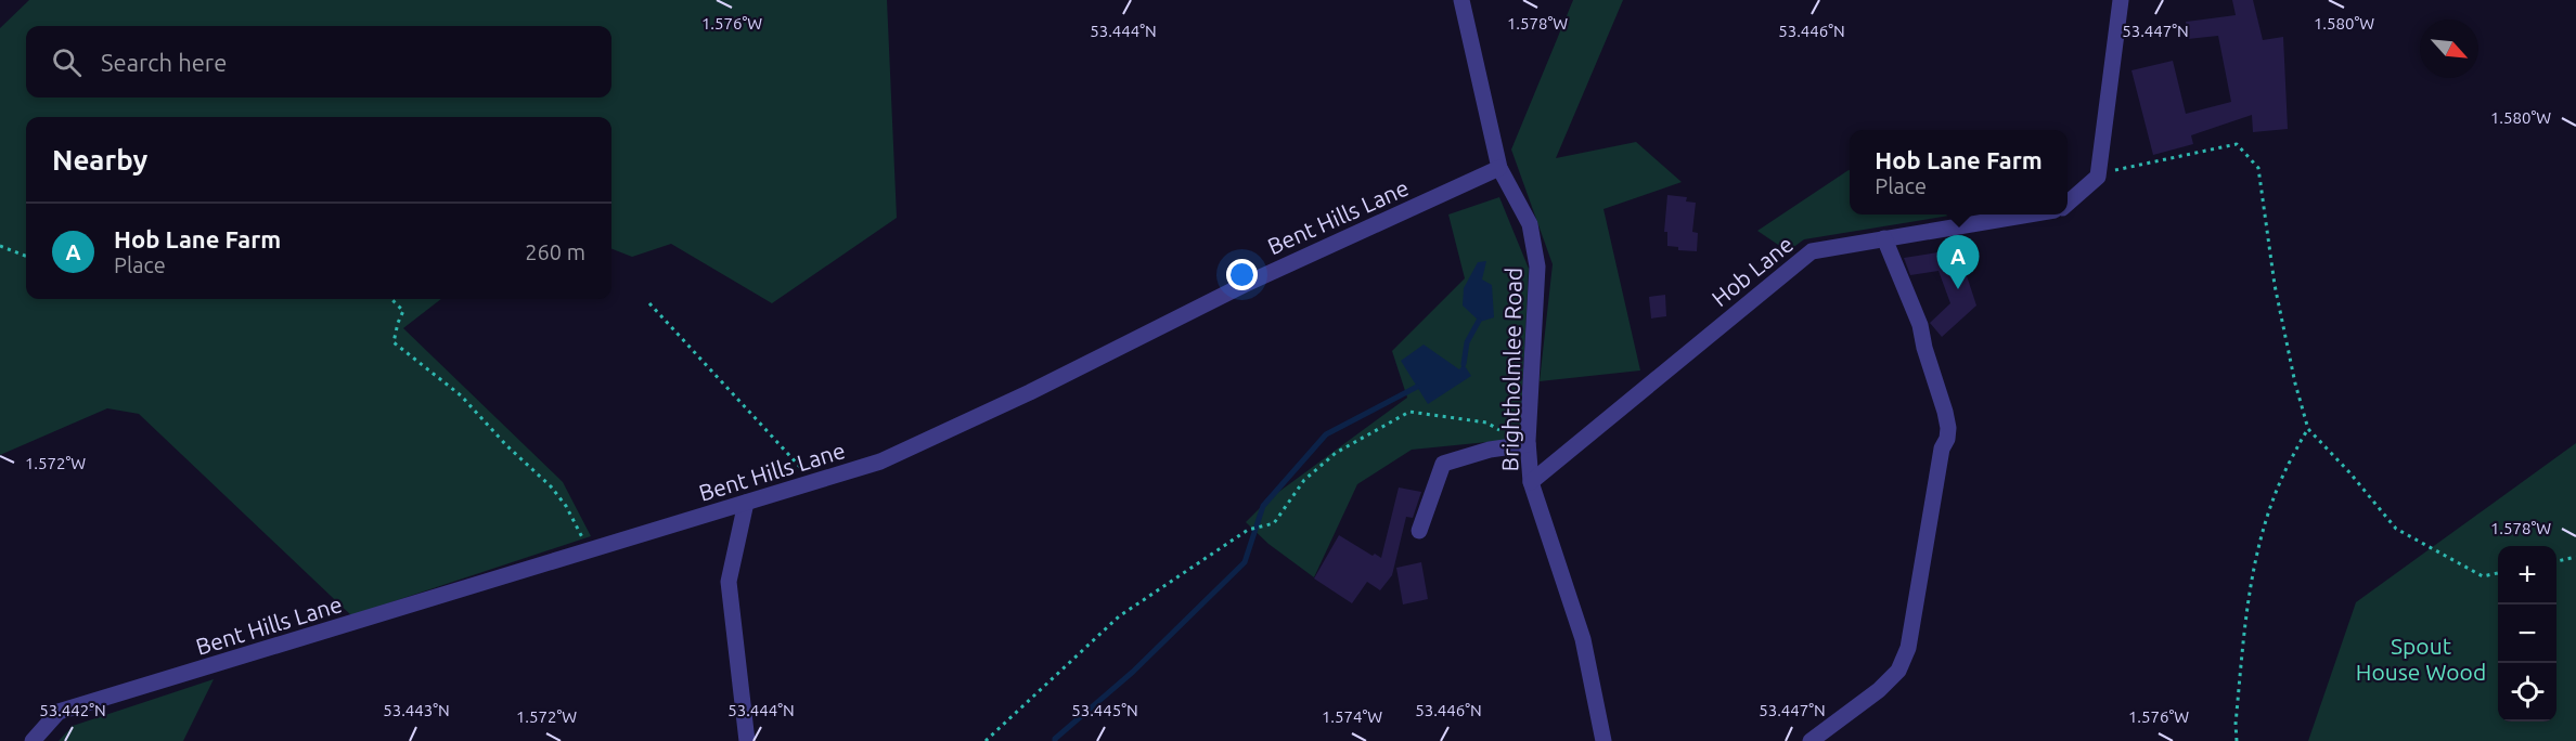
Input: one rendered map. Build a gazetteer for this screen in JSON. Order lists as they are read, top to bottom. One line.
{"streets":{"street":["Bent Hills Lane","Hob Lane","Brightholmlee Road"]},"crossings":[["Bent Hills Lane","Brightholmlee Road"],["Hob Lane","Brightholmlee Road"]],"parks":["Spout House Wood"],"north":"bottom right","page":{"search":"Search here","heading":"Nearby","popup":["Hob Lane Farm","Place"],"list":[{"mark":"A","name":"Hob Lane Farm","note":"Place","value":"260 m"}],"pins":"A","map_buttons":["+","−"]},"coordinates":["1.576°W","1.578°W","1.580°W","53.444°N","53.446°N","53.447°N","1.572°W","53.442°N","53.443°N","53.445°N","1.574°W"]}
